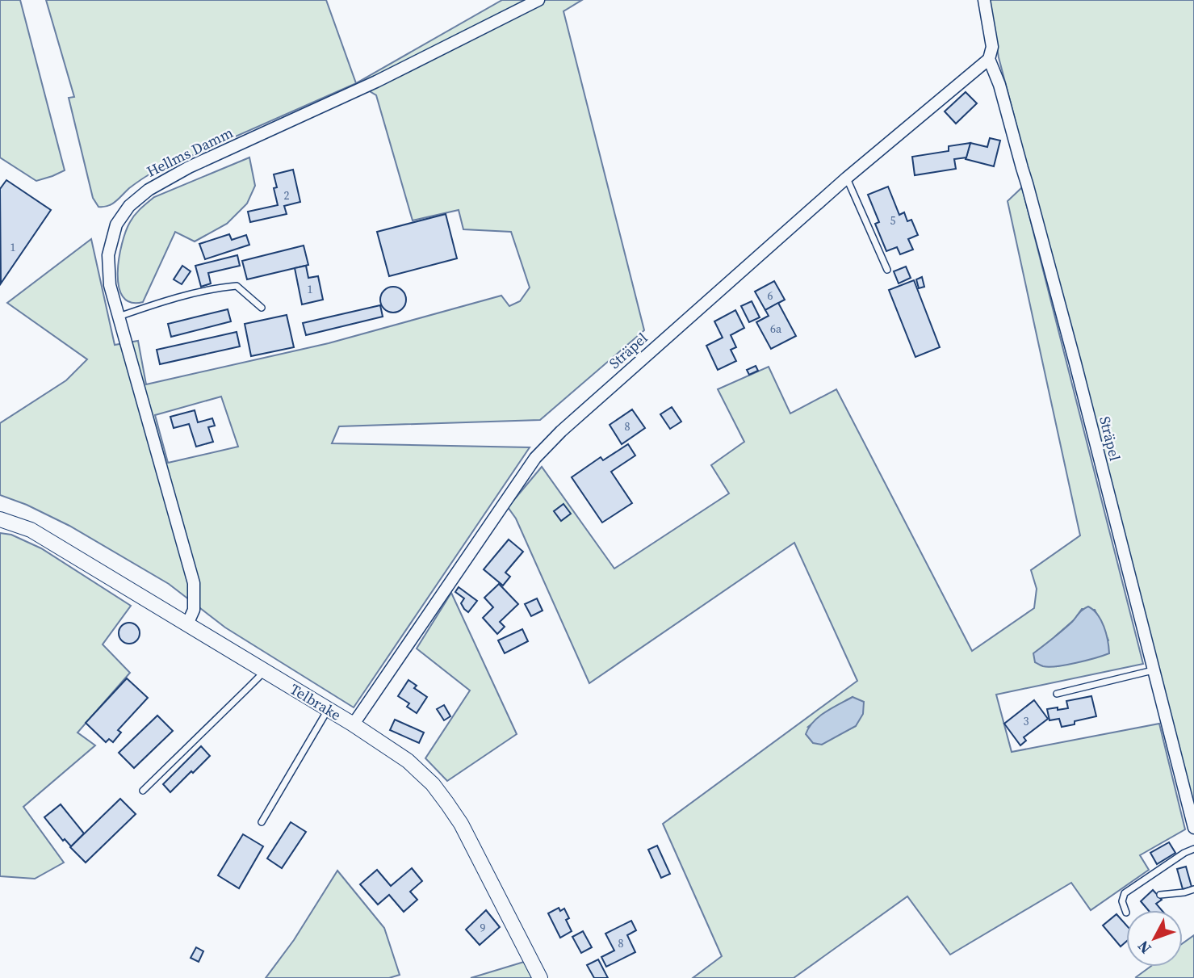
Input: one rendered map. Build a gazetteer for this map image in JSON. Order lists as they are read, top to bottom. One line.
{"streets":{"street":["Hellms Damm","Sträpel","Telbrake"]},"crossings":[["Hellms Damm","Telbrake"],["Sträpel","Telbrake"]],"house_numbers":["2","5","1","1","6","6a","8","3","9","8"],"north":"bottom left"}
